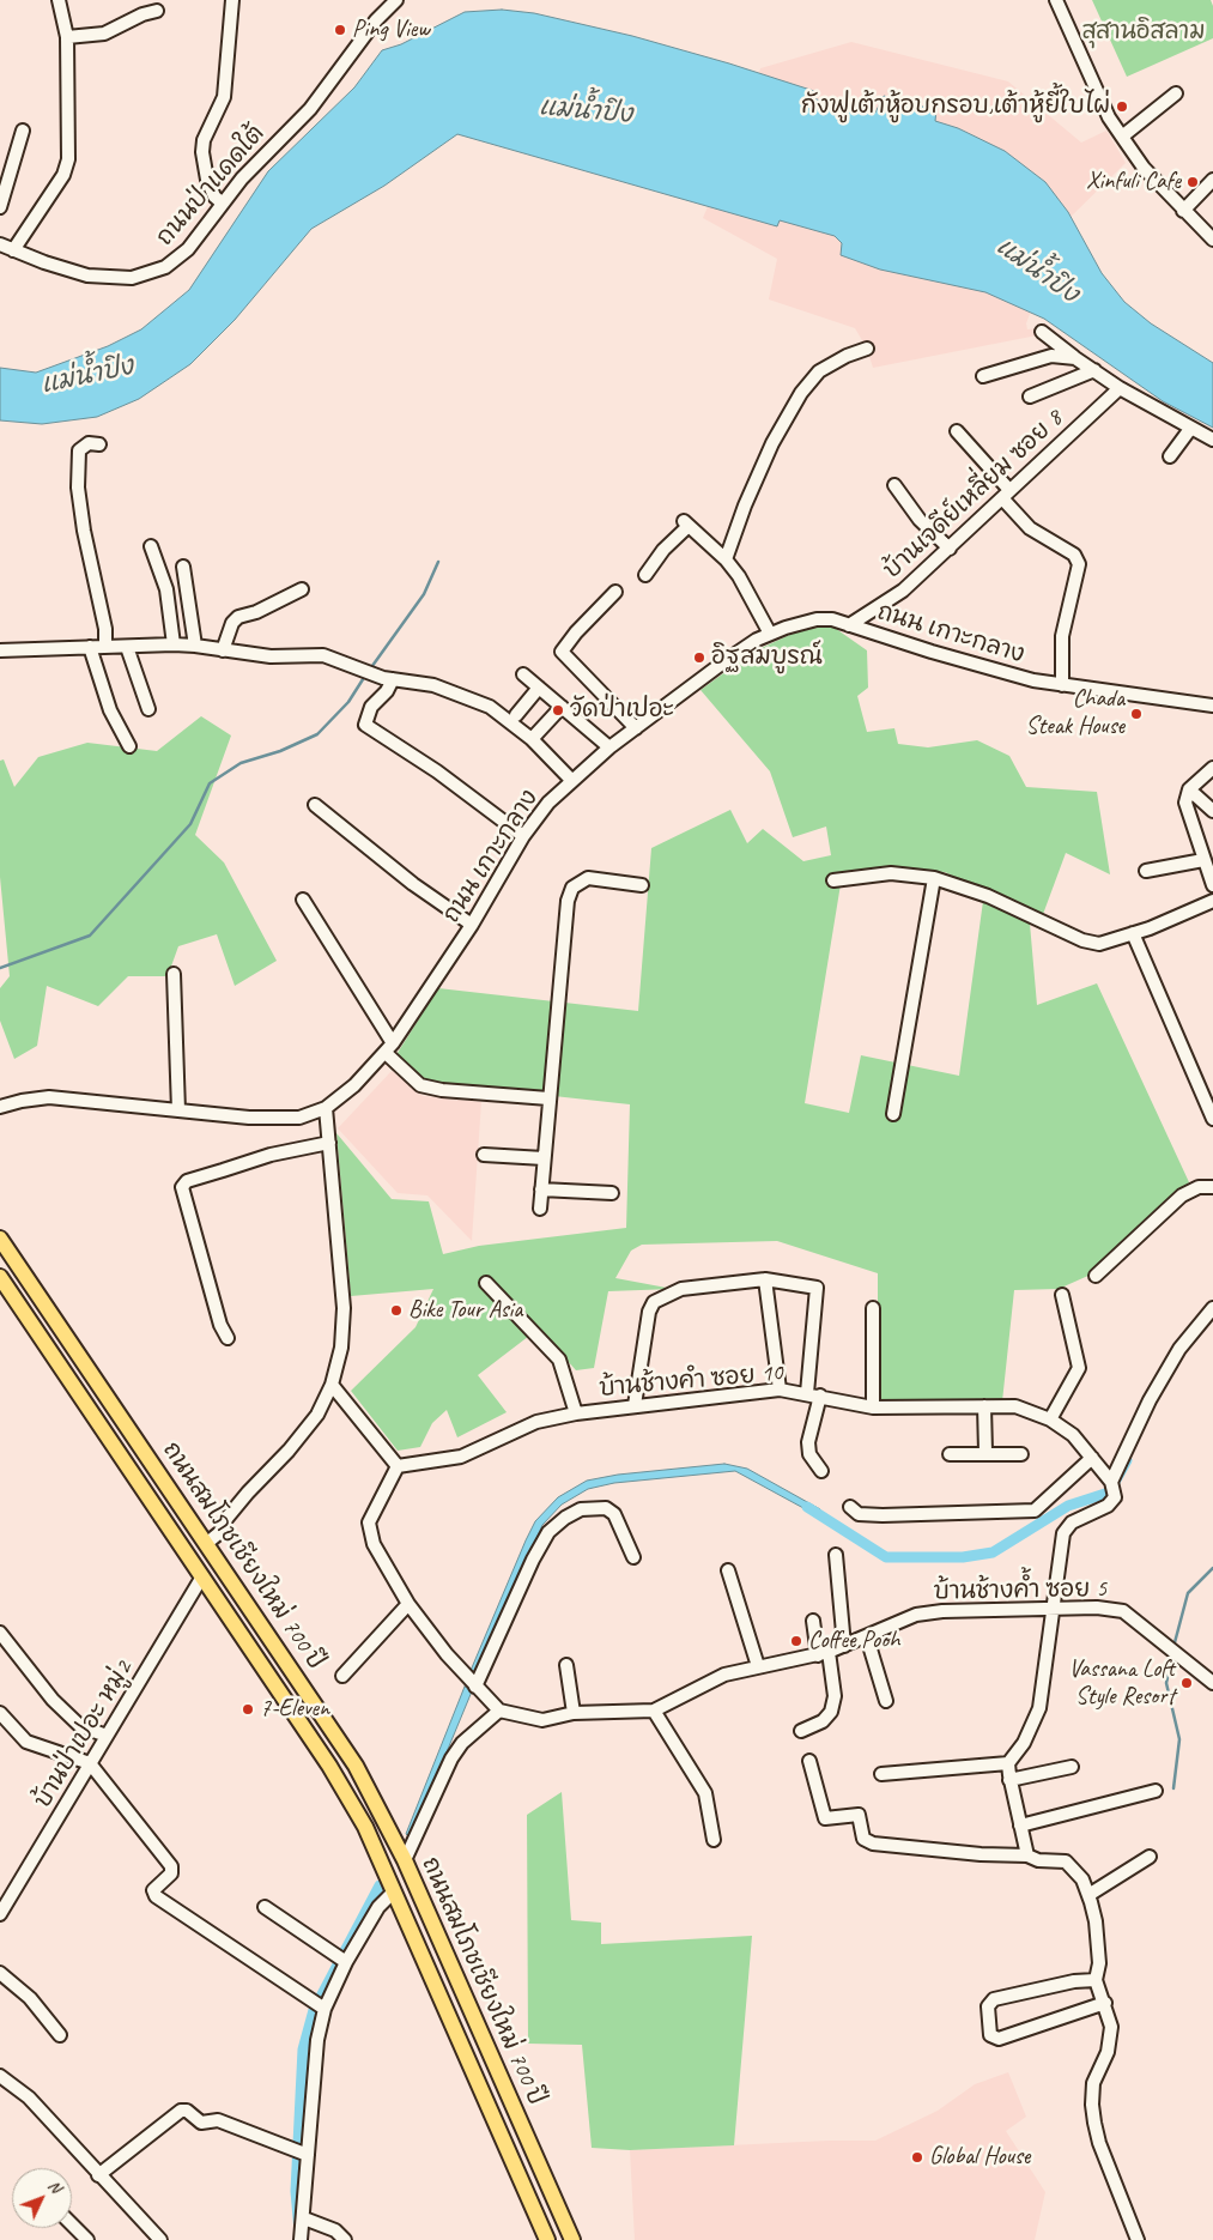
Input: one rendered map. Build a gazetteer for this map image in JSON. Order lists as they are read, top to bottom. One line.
{"streets":{"main road":["ถนนสมโภชเชียงใหม่ 700 ปี"],"street":["ถนนป่าแดดใต้","บ้านเจดีย์เหลี่ยม ซอย 8","ถนน เกาะกลาง","บ้านช้างคำ ซอย 10","บ้านช้างค้ำ ซอย 5","บ้านป่าเปอะ หมู่2"]},"crossings":[["บ้านเจดีย์เหลี่ยม ซอย 8","ถนน เกาะกลาง"],["ถนนสมโภชเชียงใหม่ 700 ปี","บ้านป่าเปอะ หมู่2"]],"water":["แม่น้ำปิง"],"parks":["สุสานอิสลาม"],"places":["Ping View","กังฟูเต้าหู้อบกรอบ,เต้าหู้ยี้ใบไผ่","Xinfuli Cafe","อิฐสมบูรณ์","วัดป่าเปอะ","Chada Steak House","Bike Tour Asia","Coffee Pooh","Vassana Loft Style Resort","7-Eleven","Global House"],"north":"top right"}
